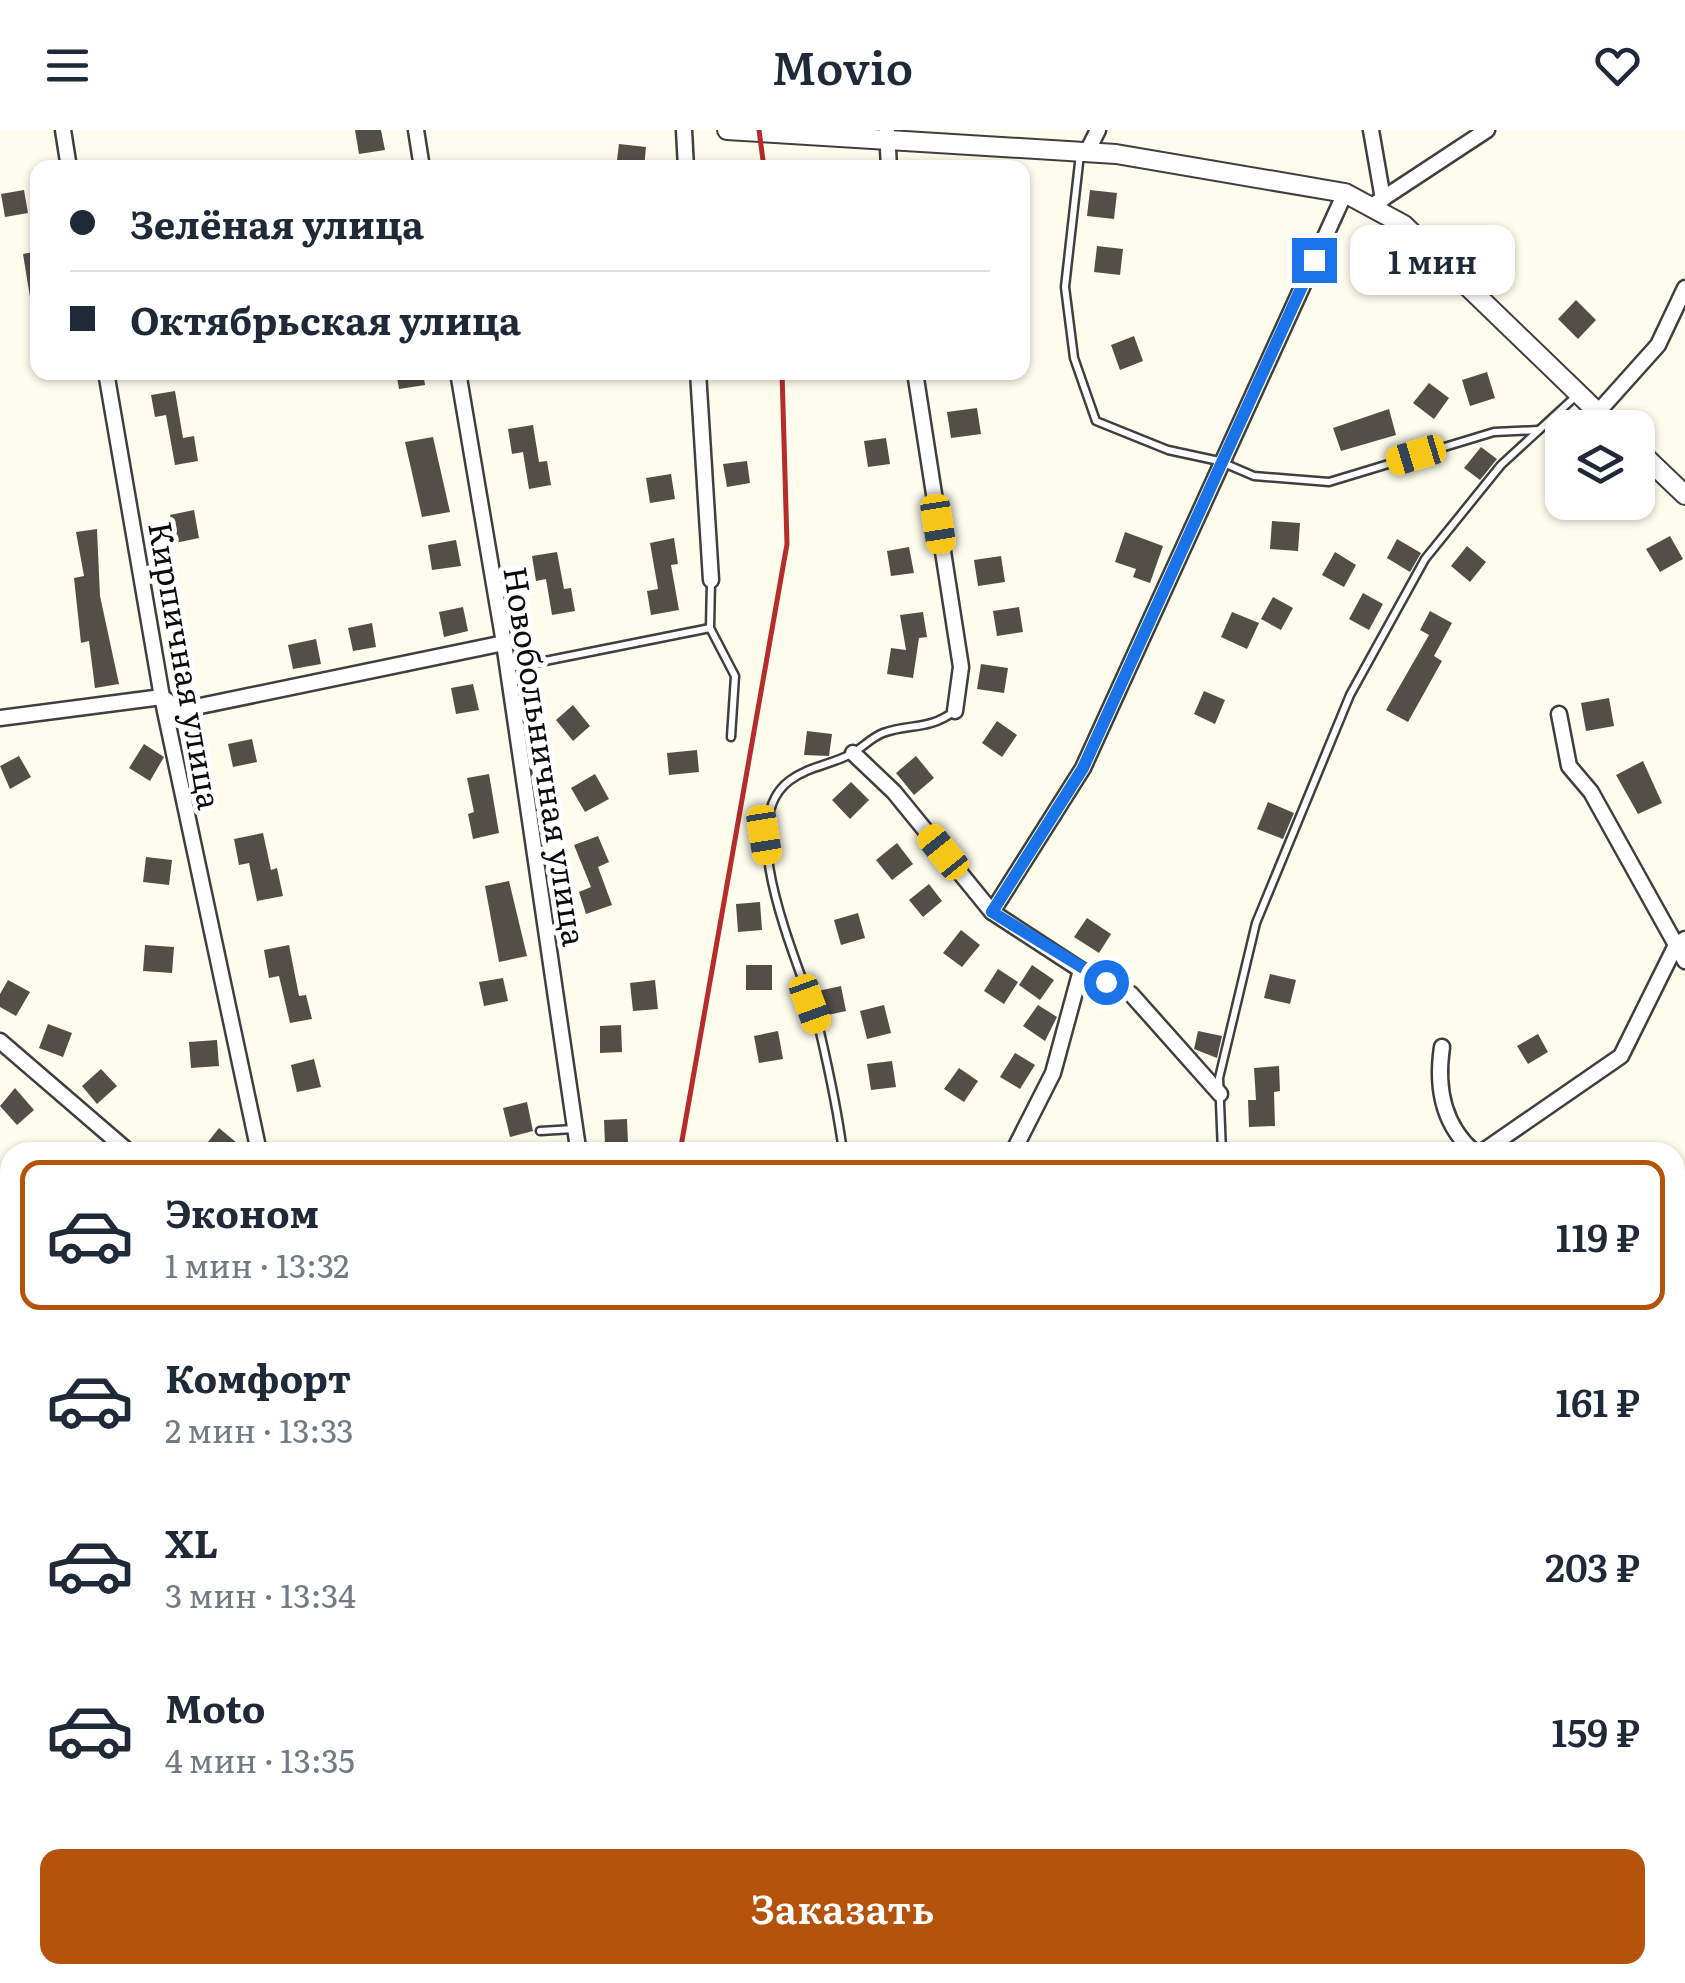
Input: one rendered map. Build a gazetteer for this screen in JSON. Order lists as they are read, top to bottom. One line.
{"streets":{"street":["Кирпичная улица","Новобольничная улица"]},"page":{"header":"Movio","banner":["Зелёная улица","Октябрьская улица"],"bubble":"1 мин","list":[{"name":"Эконом","note":"1 мин · 13:32","value":"119 ₽"},{"name":"Комфорт","note":"2 мин · 13:33","value":"161 ₽"},{"name":"XL","note":"3 мин · 13:34","value":"203 ₽"},{"name":"Moto","note":"4 мин · 13:35","value":"159 ₽"}],"buttons":"Заказать"}}
